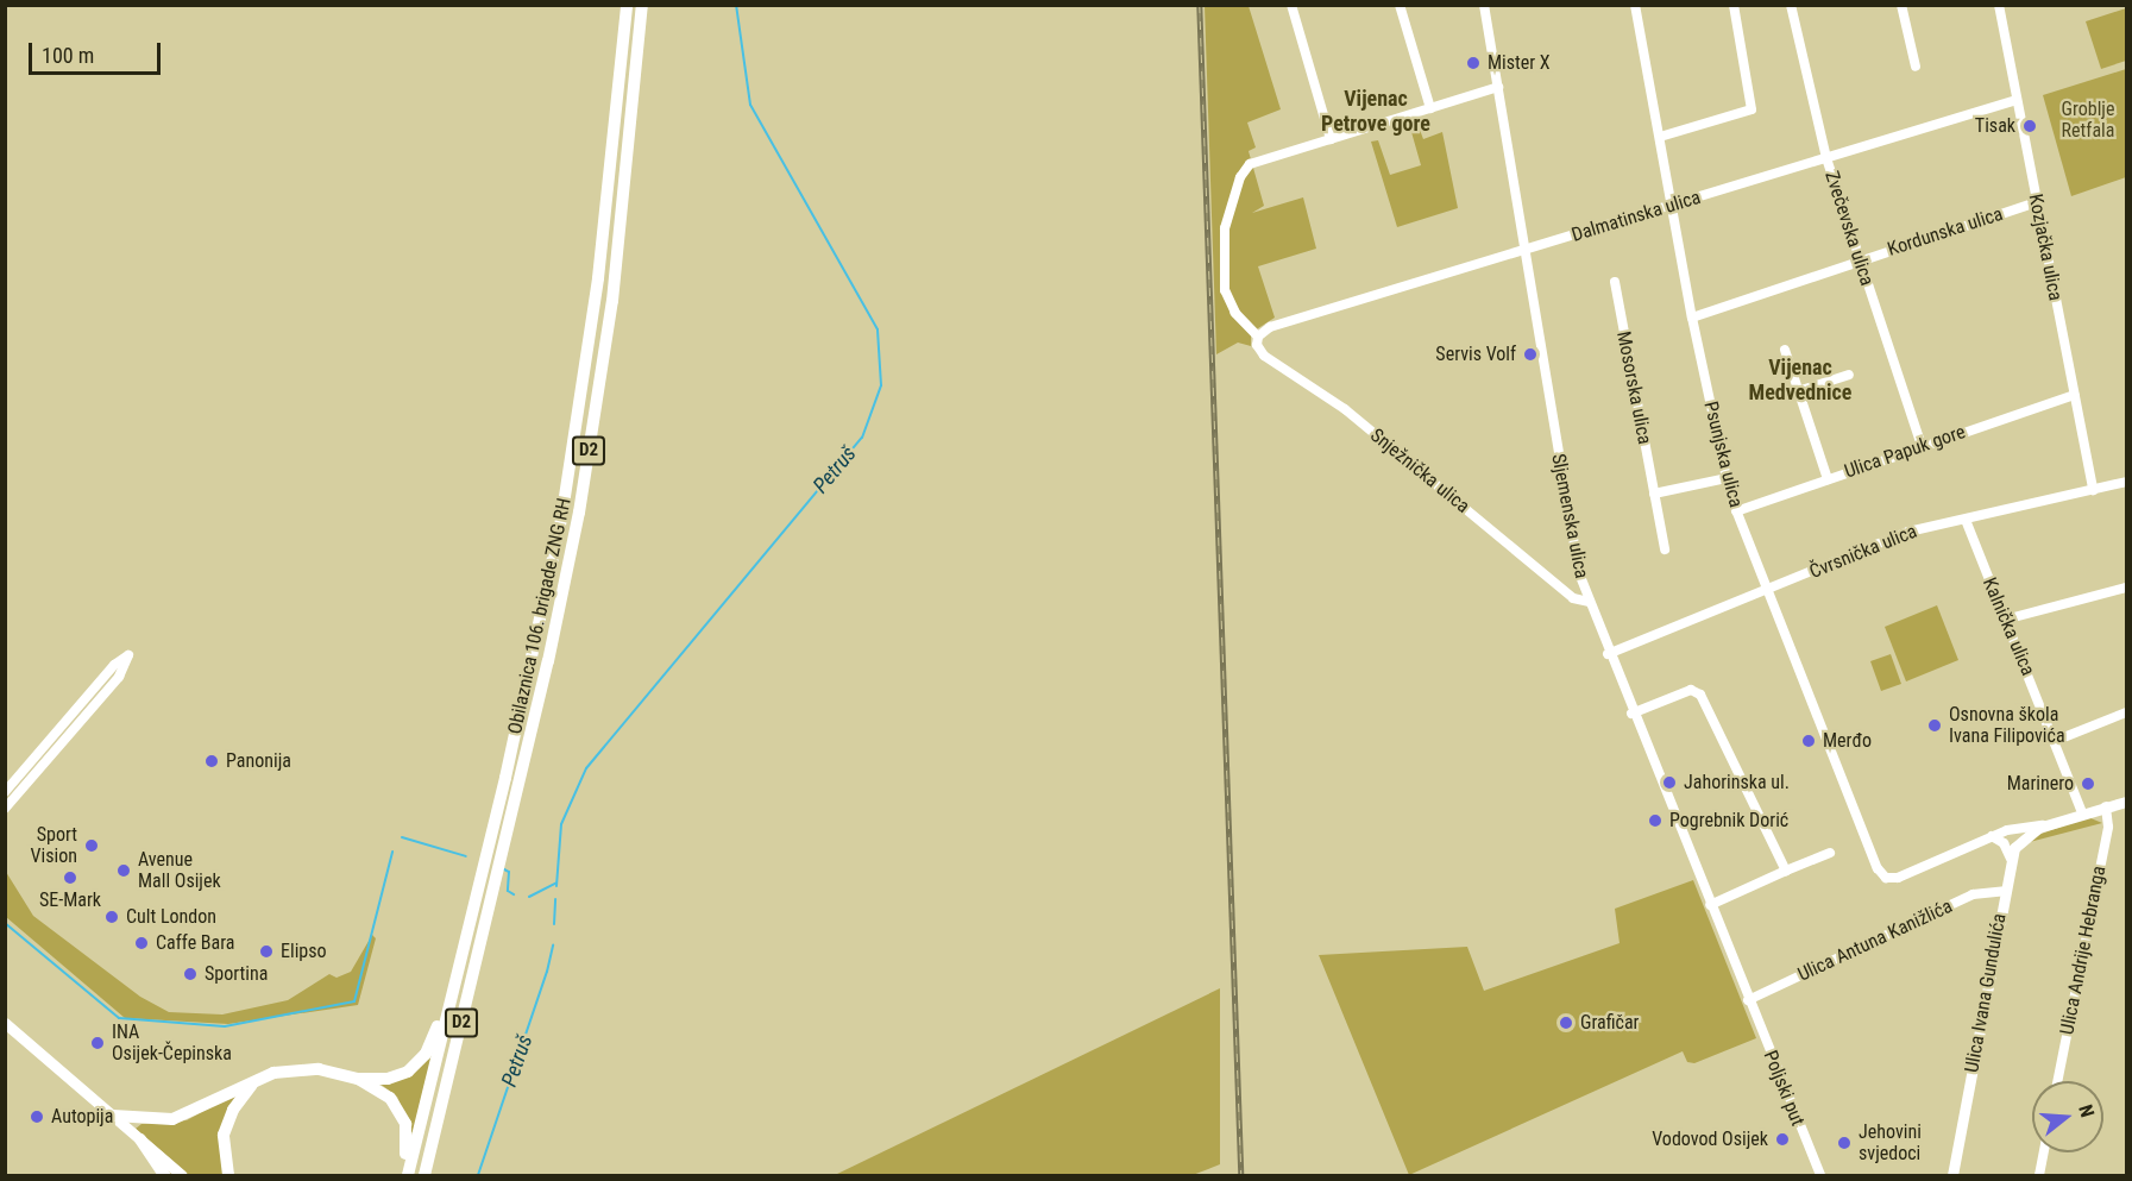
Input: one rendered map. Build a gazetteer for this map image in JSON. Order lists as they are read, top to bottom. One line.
{"streets":{"highway":["D2","Obilaznica 106. brigade ZNG RH"],"main road":["Ulica Ivana Gundulića"],"street":["Dalmatinska ulica","Zvečevska ulica","Kordunska ulica","Kozjačka ulica","Mosorska ulica","Ulica Papuk gore","Psunjska ulica","Snježnička ulica","Sljemenska ulica","Čvrsnička ulica","Kalnička ulica","Ulica Antuna Kanižlića","Ulica Andrije Hebranga","Poljski put"]},"crossings":[["Dalmatinska ulica","Zvečevska ulica"],["Dalmatinska ulica","Kozjačka ulica"],["Dalmatinska ulica","Psunjska ulica"],["Dalmatinska ulica","Snježnička ulica"],["Dalmatinska ulica","Sljemenska ulica"],["Zvečevska ulica","Kordunska ulica"],["Zvečevska ulica","Ulica Papuk gore"],["Kordunska ulica","Kozjačka ulica"],["Kordunska ulica","Psunjska ulica"],["Kozjačka ulica","Ulica Papuk gore"],["Kozjačka ulica","Čvrsnička ulica"],["Ulica Papuk gore","Psunjska ulica"],["Psunjska ulica","Čvrsnička ulica"],["Snježnička ulica","Sljemenska ulica"],["Sljemenska ulica","Čvrsnička ulica"],["Sljemenska ulica","Ulica Antuna Kanižlića"],["Sljemenska ulica","Poljski put"],["Čvrsnička ulica","Kalnička ulica"],["Ulica Antuna Kanižlića","Ulica Ivana Gundulića"],["Ulica Antuna Kanižlića","Poljski put"]],"districts":["Vijenac Petrove gore","Vijenac Medvednice"],"water":["Petruš"],"parks":["Groblje Retfala"],"places":["Mister X","Tisak","Servis Volf","Osnovna škola Ivana Filipovića","Merđo","Panonija","Jahorinska ul.","Marinero","Pogrebnik Dorić","Sport Vision","Avenue Mall Osijek","SE-Mark","Cult London","Caffe Bara","Elipso","Sportina","Grafičar","INA Osijek-Čepinska","Autopija","Vodovod Osijek","Jehovini svjedoci"],"scale_bar":"100 m","north":"right"}
